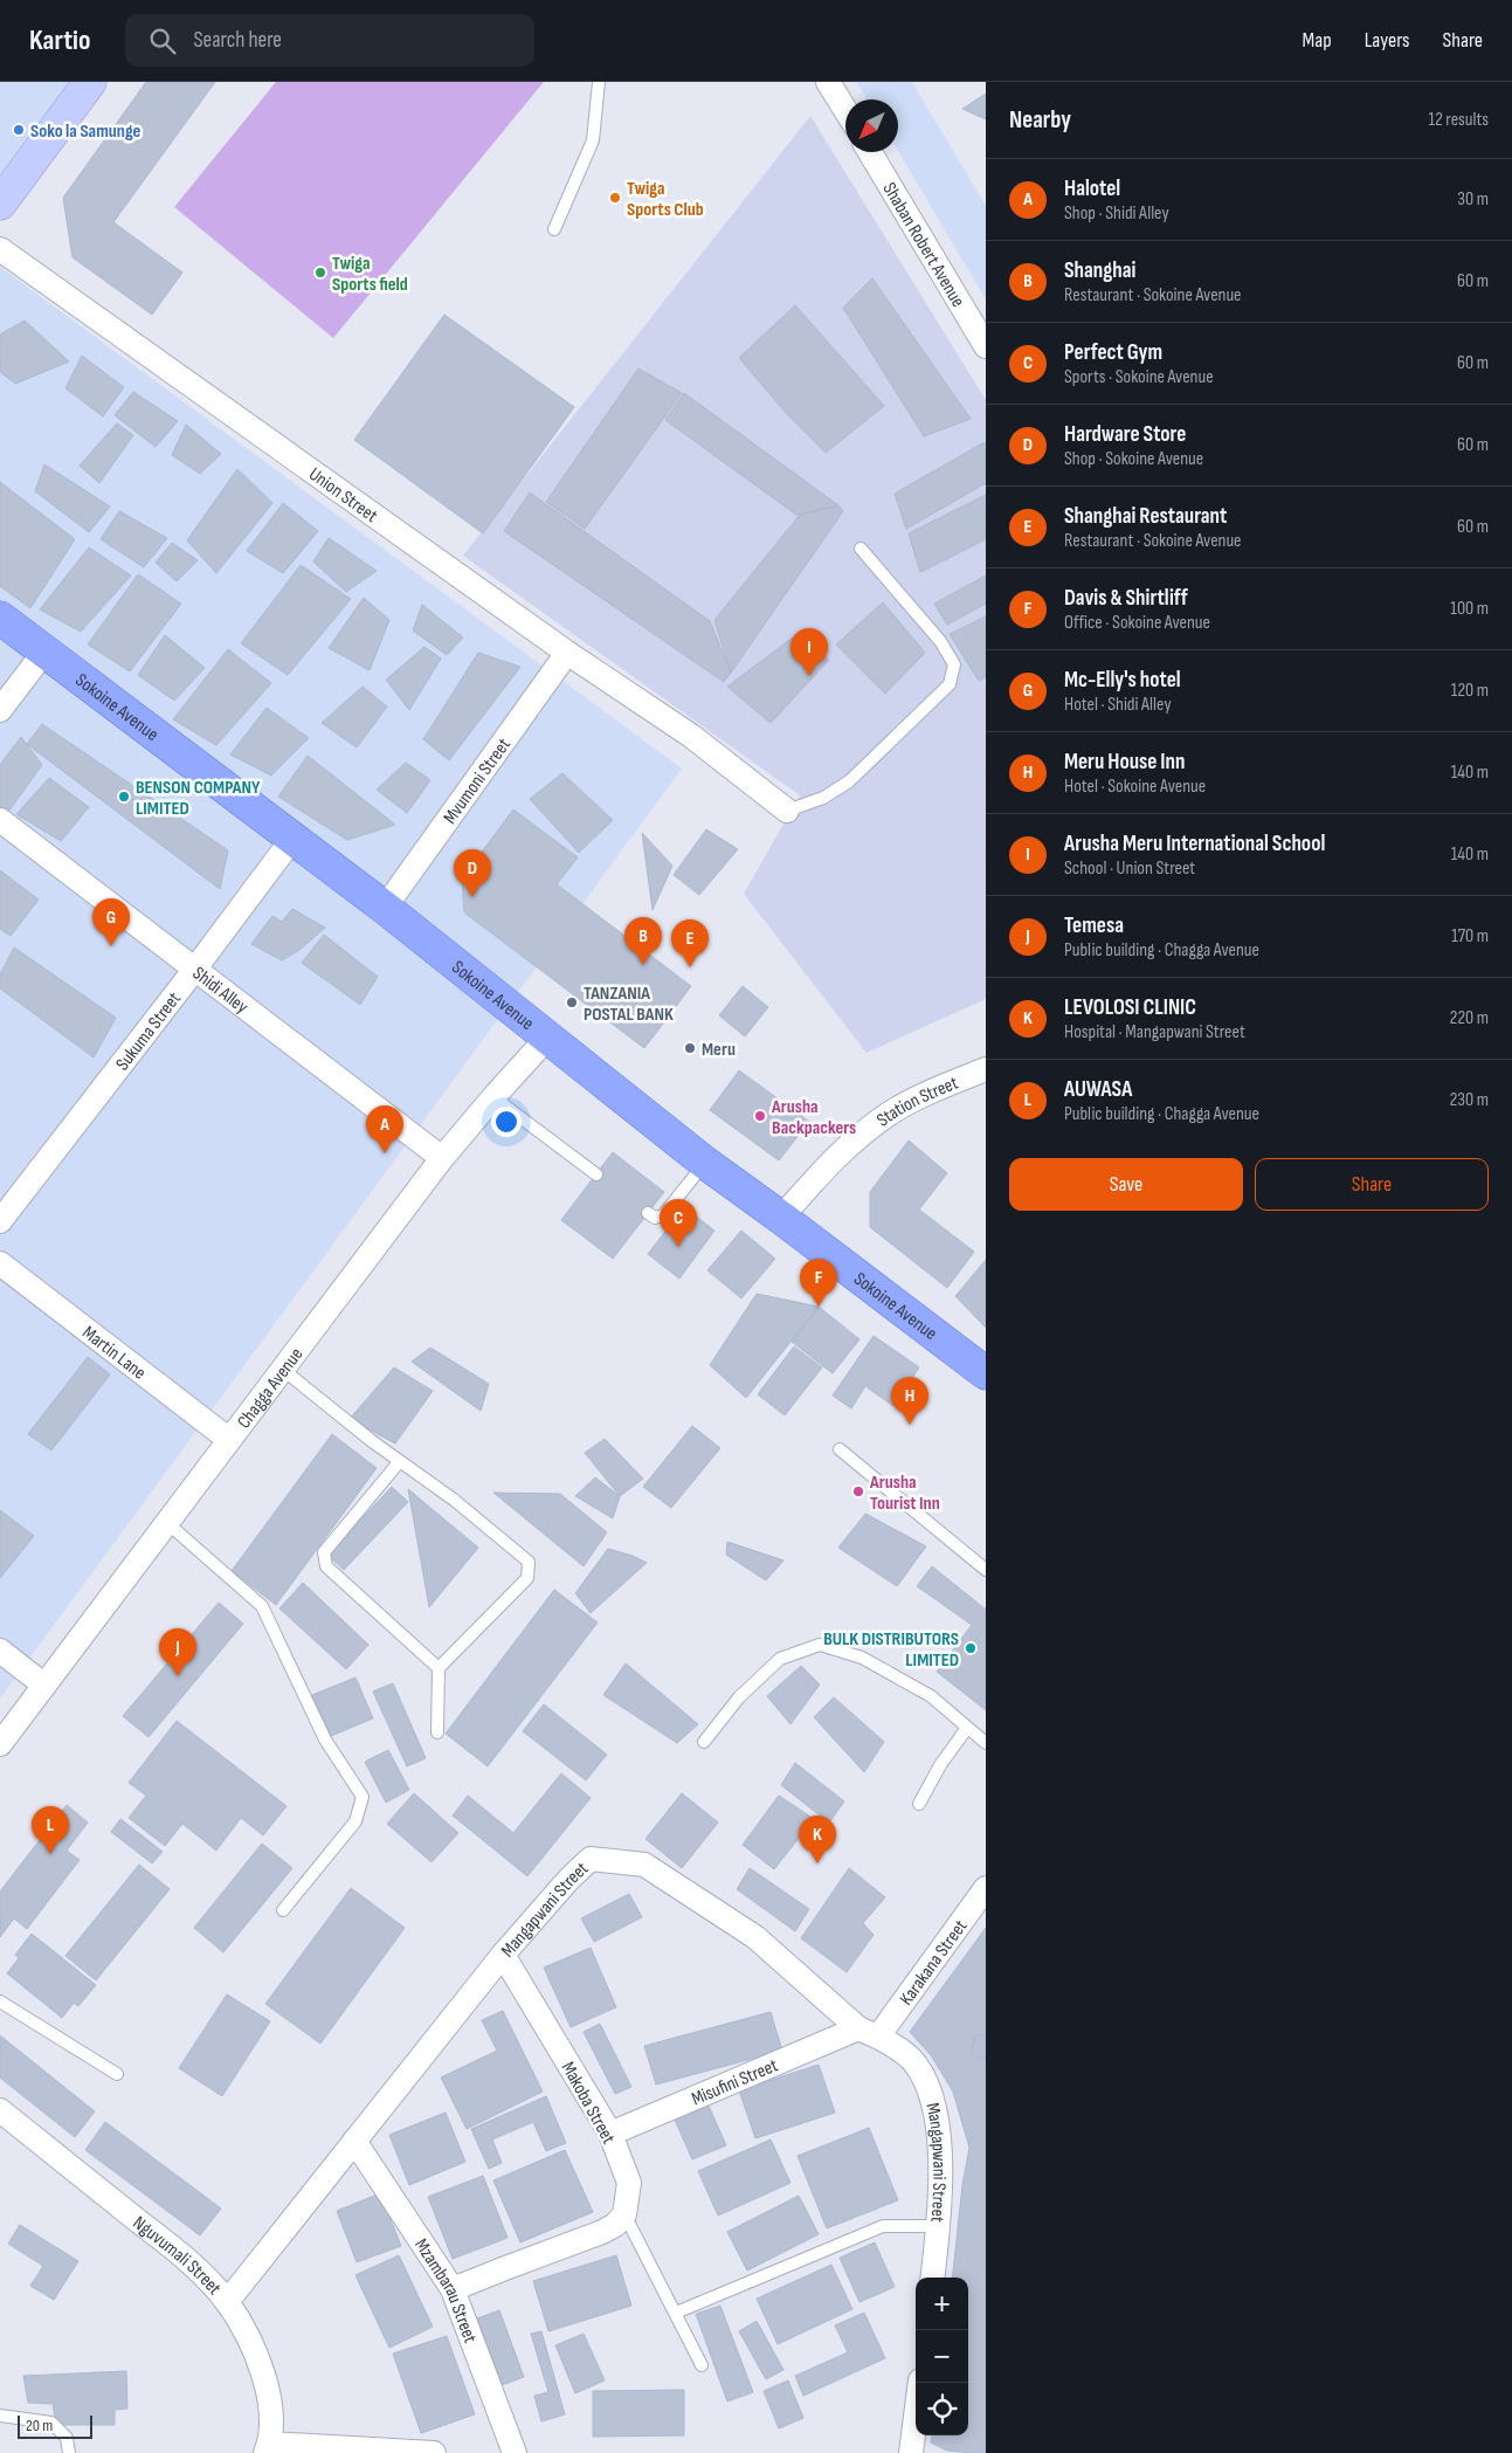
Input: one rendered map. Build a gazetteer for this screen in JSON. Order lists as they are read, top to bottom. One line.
{"streets":{"main road":["Sokoine Avenue"],"street":["Shaban Robert Avenue","Union Street","Mvumoni Street","Shidi Alley","Sukuma Street","Station Street","Martin Lane","Chagga Avenue","Mangapwani Street","Karakana Street","Misufini Street","Makoba Street","Nguvumali Street","Mzambarau Street"]},"crossings":[["Union Street","Mvumoni Street"],["Sokoine Avenue","Mvumoni Street"],["Sokoine Avenue","Sukuma Street"],["Sokoine Avenue","Station Street"],["Sokoine Avenue","Chagga Avenue"],["Shidi Alley","Sukuma Street"],["Shidi Alley","Chagga Avenue"],["Martin Lane","Chagga Avenue"],["Mangapwani Street","Karakana Street"],["Mangapwani Street","Misufini Street"],["Mangapwani Street","Makoba Street"],["Mangapwani Street","Nguvumali Street"],["Mangapwani Street","Mzambarau Street"],["Karakana Street","Misufini Street"],["Misufini Street","Makoba Street"]],"places":["Soko la Samunge","Twiga Sports Club","Twiga Sports field","BENSON COMPANY LIMITED","TANZANIA POSTAL BANK","Meru","Arusha Backpackers","Arusha Tourist Inn","BULK DISTRIBUTORS LIMITED"],"scale_bar":"20 m","north":"bottom left","page":{"header":"Kartio","search":"Search here","nav":["Map","Layers","Share"],"heading":["Nearby","12 results"],"list":[{"mark":"A","name":"Halotel","note":"Shop · Shidi Alley","value":"30 m"},{"mark":"B","name":"Shanghai","note":"Restaurant · Sokoine Avenue","value":"60 m"},{"mark":"C","name":"Perfect Gym","note":"Sports · Sokoine Avenue","value":"60 m"},{"mark":"D","name":"Hardware Store","note":"Shop · Sokoine Avenue","value":"60 m"},{"mark":"E","name":"Shanghai Restaurant","note":"Restaurant · Sokoine Avenue","value":"60 m"},{"mark":"F","name":"Davis & Shirtliff","note":"Office · Sokoine Avenue","value":"100 m"},{"mark":"G","name":"Mc-Elly's hotel","note":"Hotel · Shidi Alley","value":"120 m"},{"mark":"H","name":"Meru House Inn","note":"Hotel · Sokoine Avenue","value":"140 m"},{"mark":"I","name":"Arusha Meru International School","note":"School · Union Street","value":"140 m"},{"mark":"J","name":"Temesa","note":"Public building · Chagga Avenue","value":"170 m"},{"mark":"K","name":"LEVOLOSI CLINIC","note":"Hospital · Mangapwani Street","value":"220 m"},{"mark":"L","name":"AUWASA","note":"Public building · Chagga Avenue","value":"230 m"}],"pins":["I","D","G","B","E","A","C","F","H","J","L","K"],"buttons":["Save","Share"],"map_buttons":["+","−"],"scale":"20 m"}}
